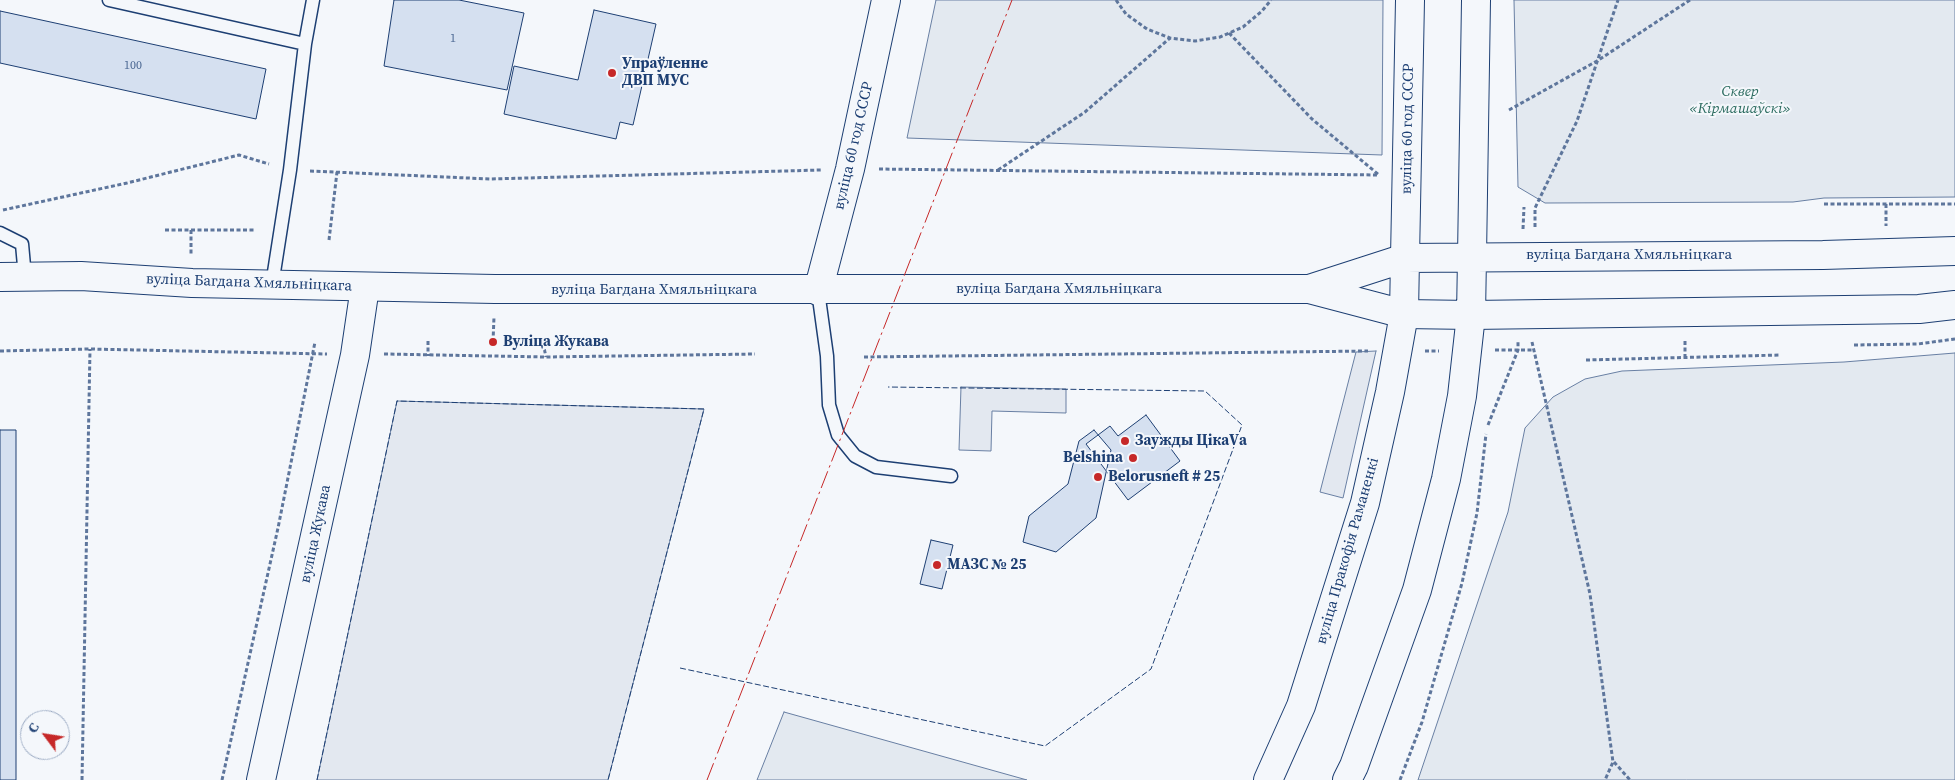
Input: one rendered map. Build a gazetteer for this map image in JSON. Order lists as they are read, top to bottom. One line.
{"streets":{"main road":["вуліца 60 год СССР","вуліца Багдана Хмяльніцкага","вуліца Жукава","вуліца Пракофія Раманенкі"]},"crossings":[["вуліца 60 год СССР","вуліца Багдана Хмяльніцкага"],["вуліца 60 год СССР","вуліца Пракофія Раманенкі"],["вуліца Багдана Хмяльніцкага","вуліца Жукава"],["вуліца Багдана Хмяльніцкага","вуліца Пракофія Раманенкі"]],"parks":["Сквер «Кірмашаўскі»"],"places":["Упраўленне ДВП МУС","Вуліца Жукава","Заужды ЦікаVа","Belshina","Belorusneft # 25","МАЗС № 25"],"house_numbers":["1","100"],"north":"top left"}
